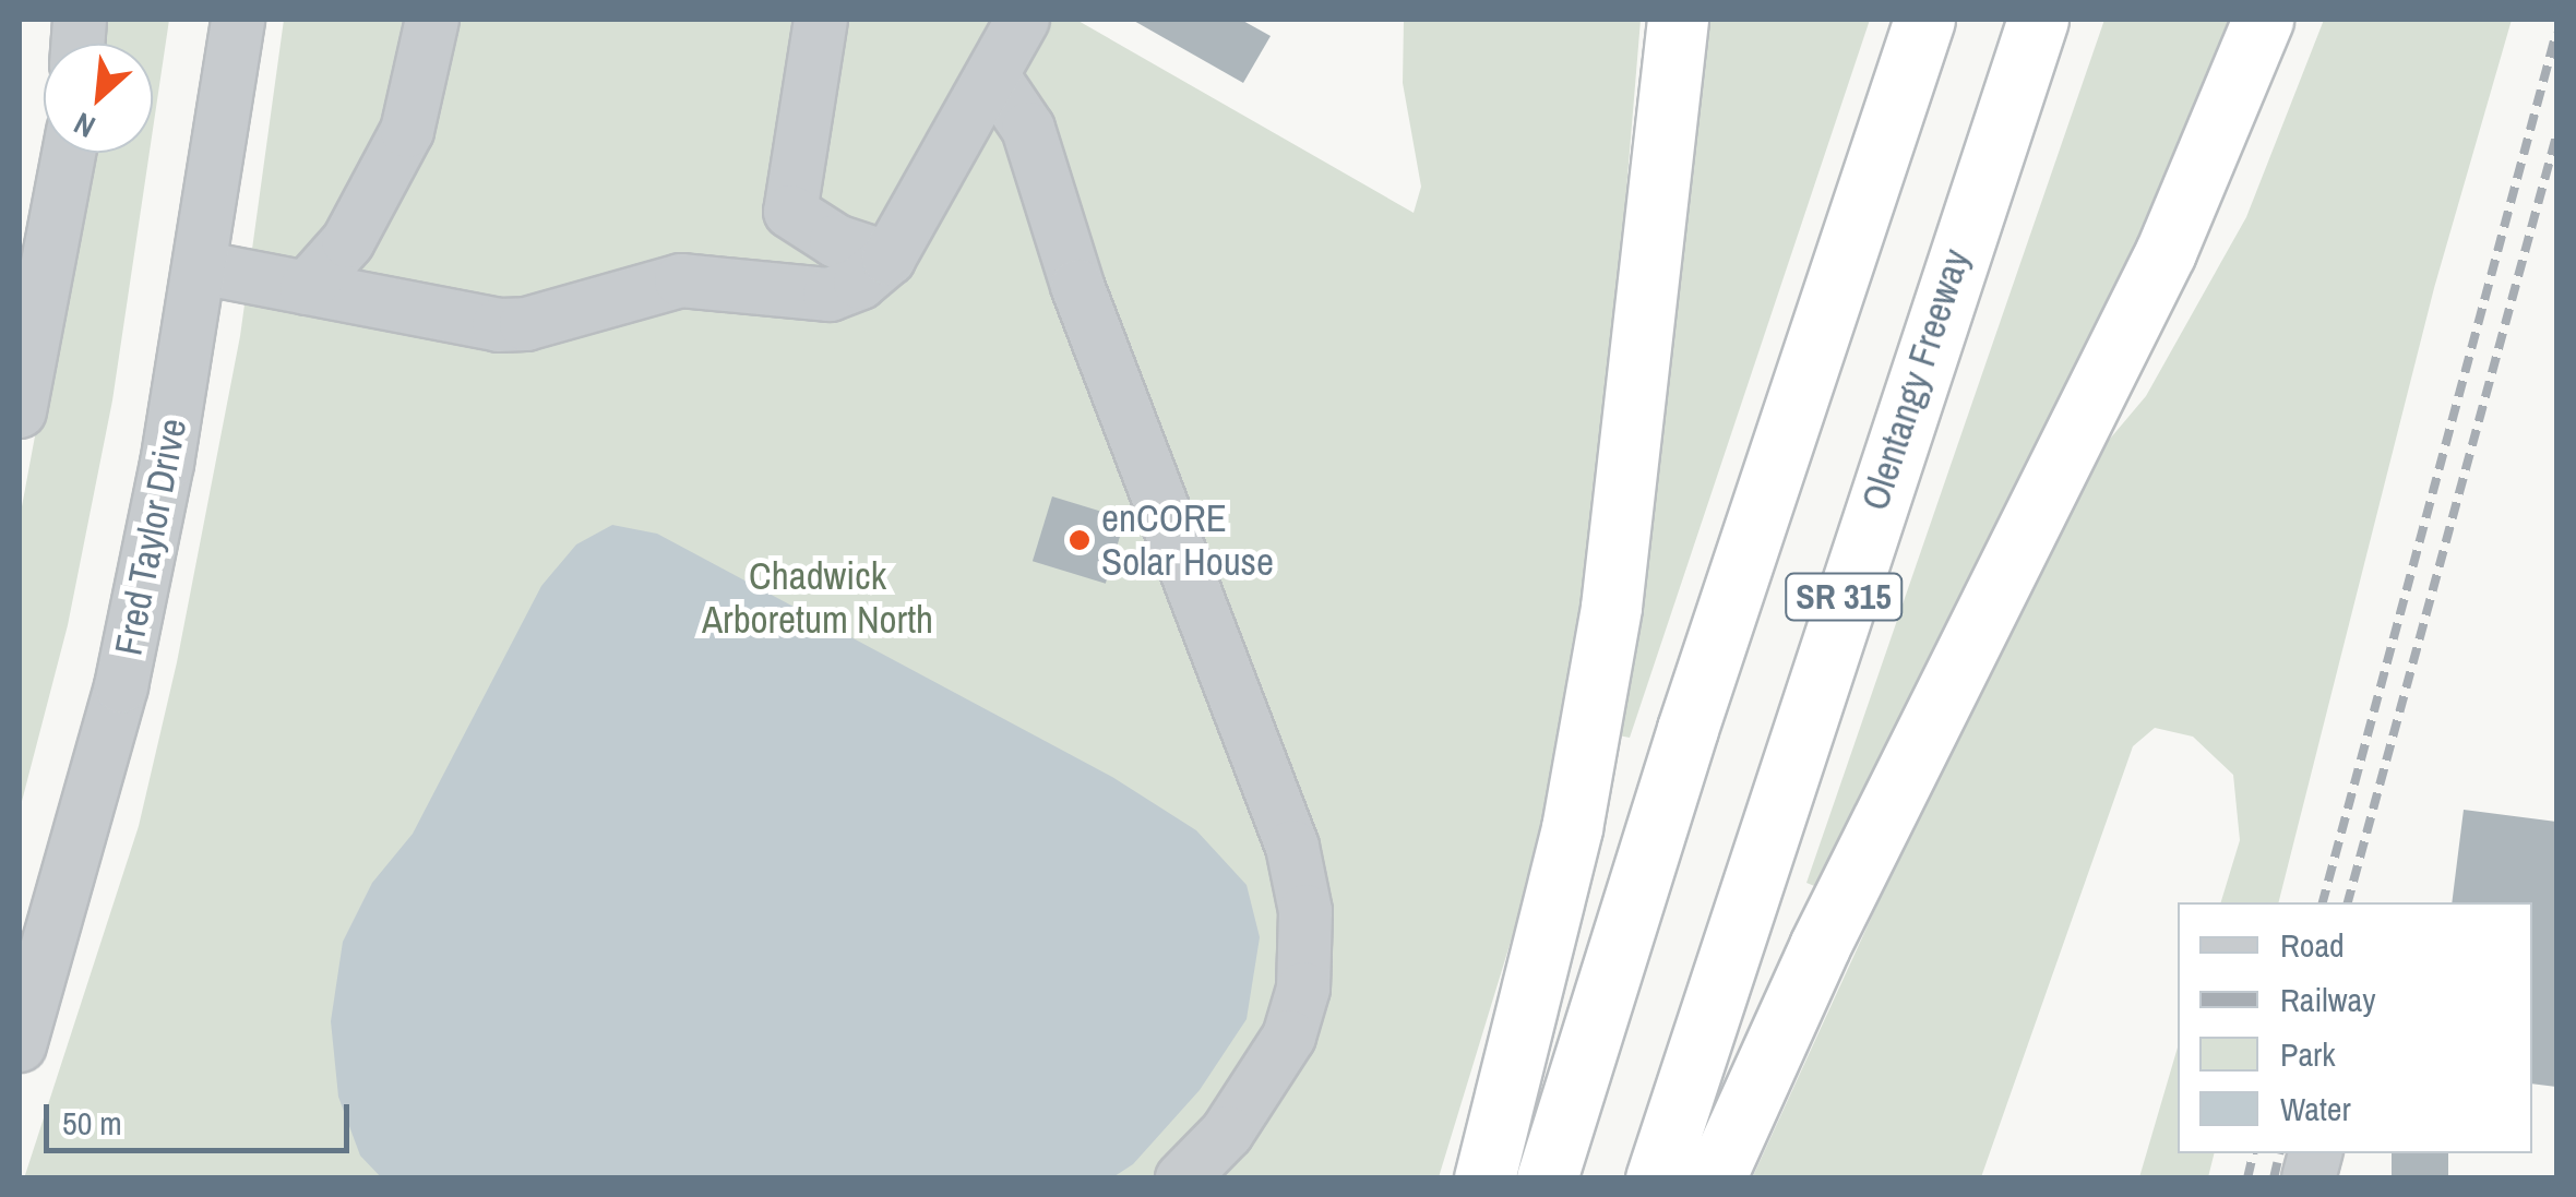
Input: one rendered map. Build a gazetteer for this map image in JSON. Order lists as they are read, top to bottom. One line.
{"streets":{"highway":["Olentangy Freeway","SR 315"],"street":["Fred Taylor Drive"]},"parks":["Chadwick Arboretum North"],"places":["enCORE Solar House"],"legend":["Road","Railway","Park","Water"],"scale_bar":"50 m","north":"bottom left"}
